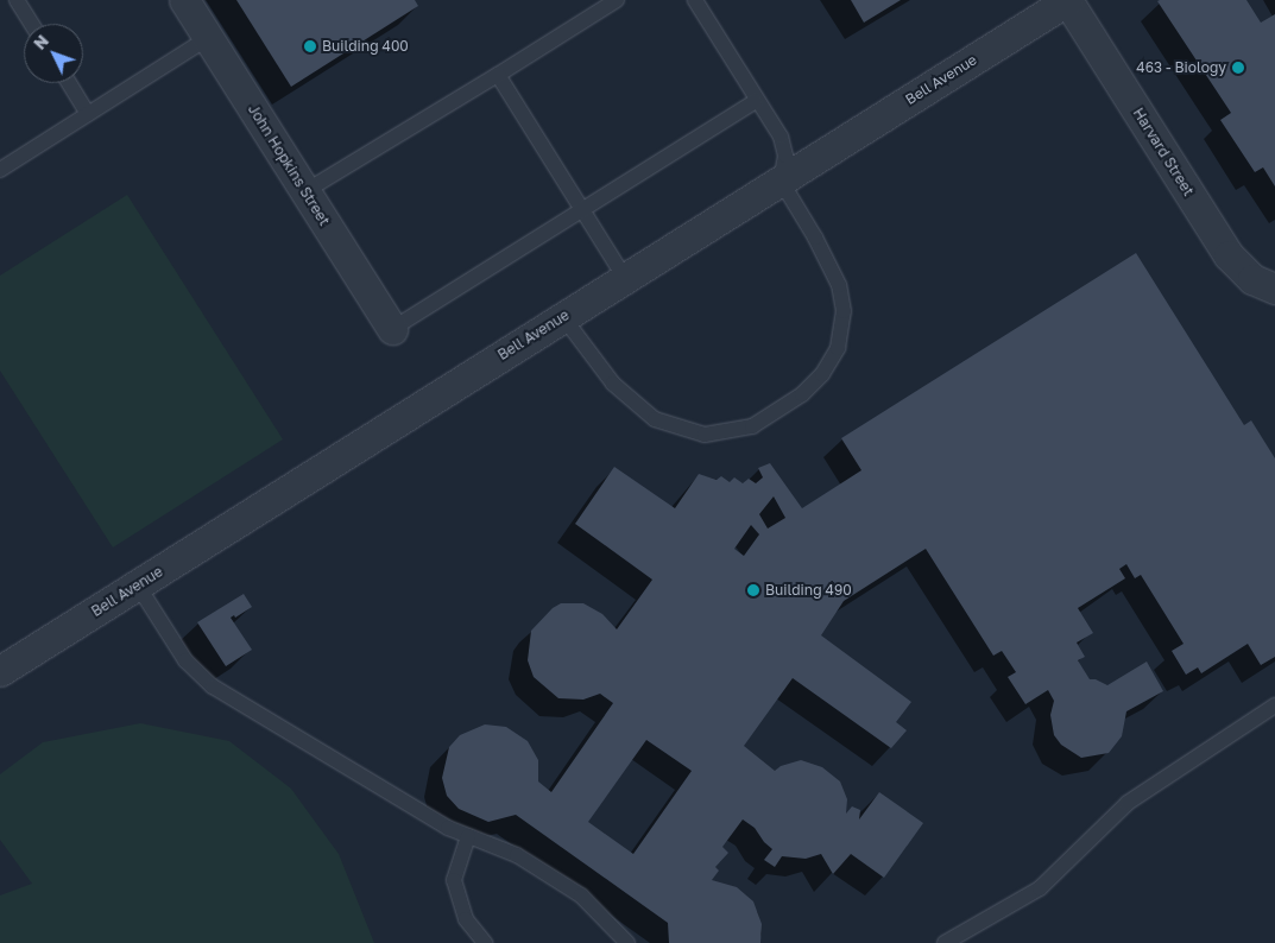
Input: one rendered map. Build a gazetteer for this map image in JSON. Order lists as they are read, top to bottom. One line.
{"streets":{"street":["Bell Avenue","Harvard Street","John Hopkins Street"]},"crossings":[["Bell Avenue","Harvard Street"]],"places":["Building 400","463 - Biology","Building 490"],"north":"top left"}
